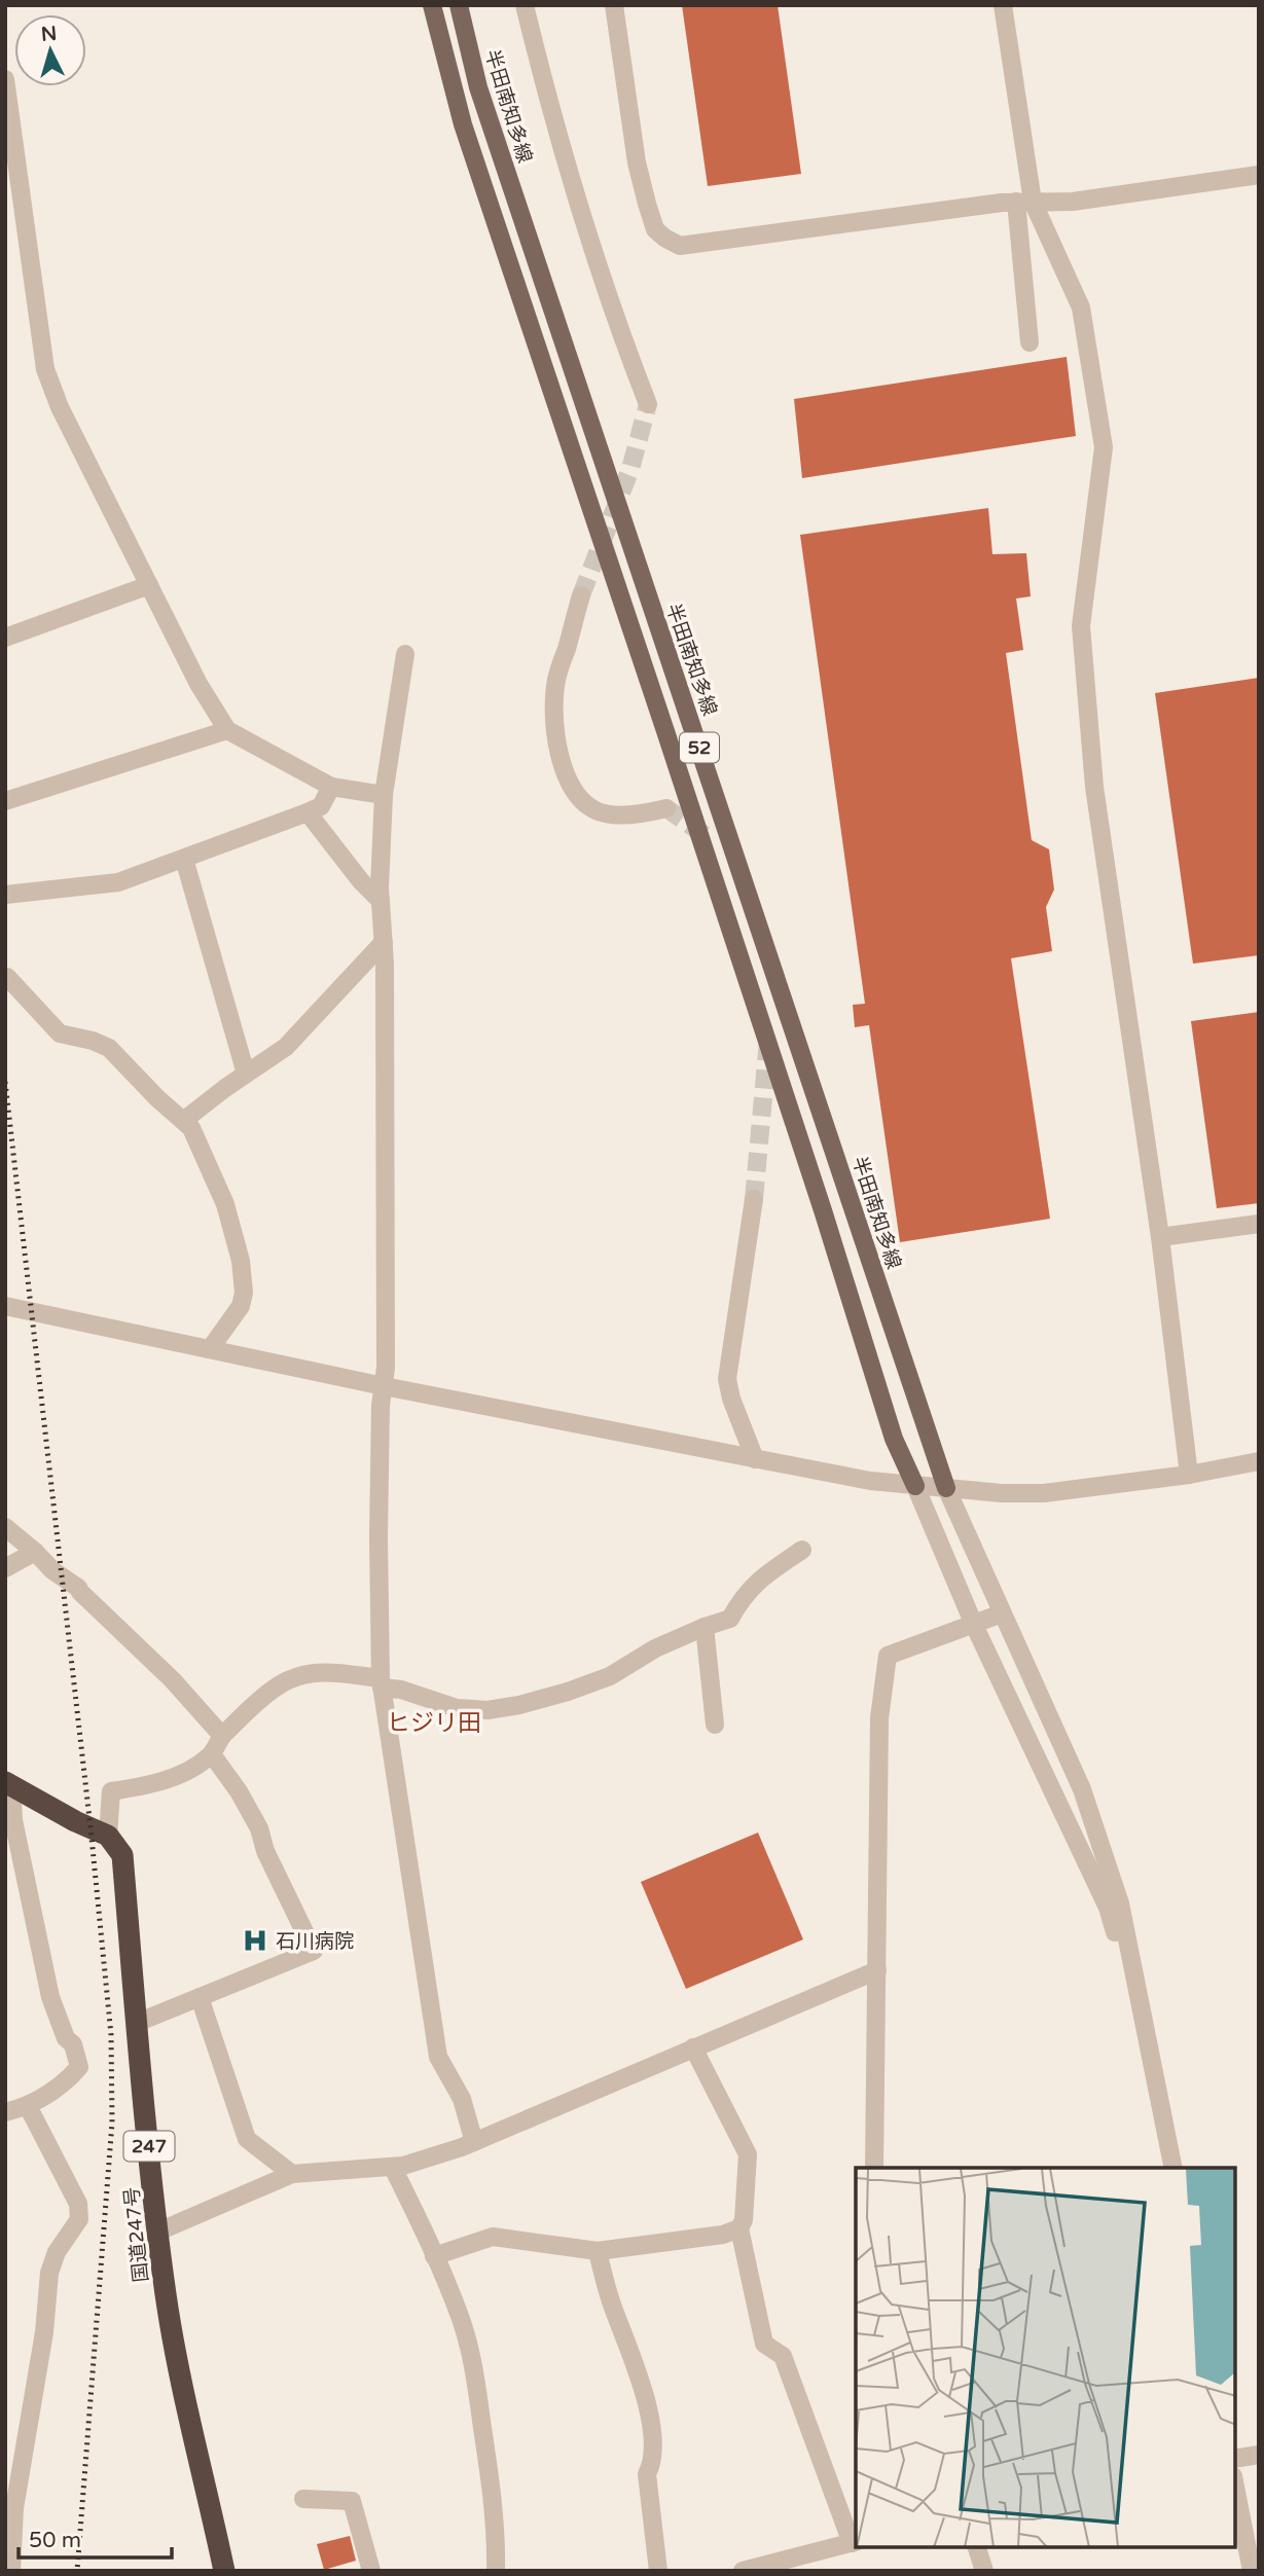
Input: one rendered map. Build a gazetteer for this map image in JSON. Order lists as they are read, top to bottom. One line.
{"streets":{"highway":["247","国道247号"],"main road":["半田南知多線","52"]},"districts":["ヒジリ田"],"places":{"hospital":["石川病院"]},"scale_bar":"50 m","north":"top"}
